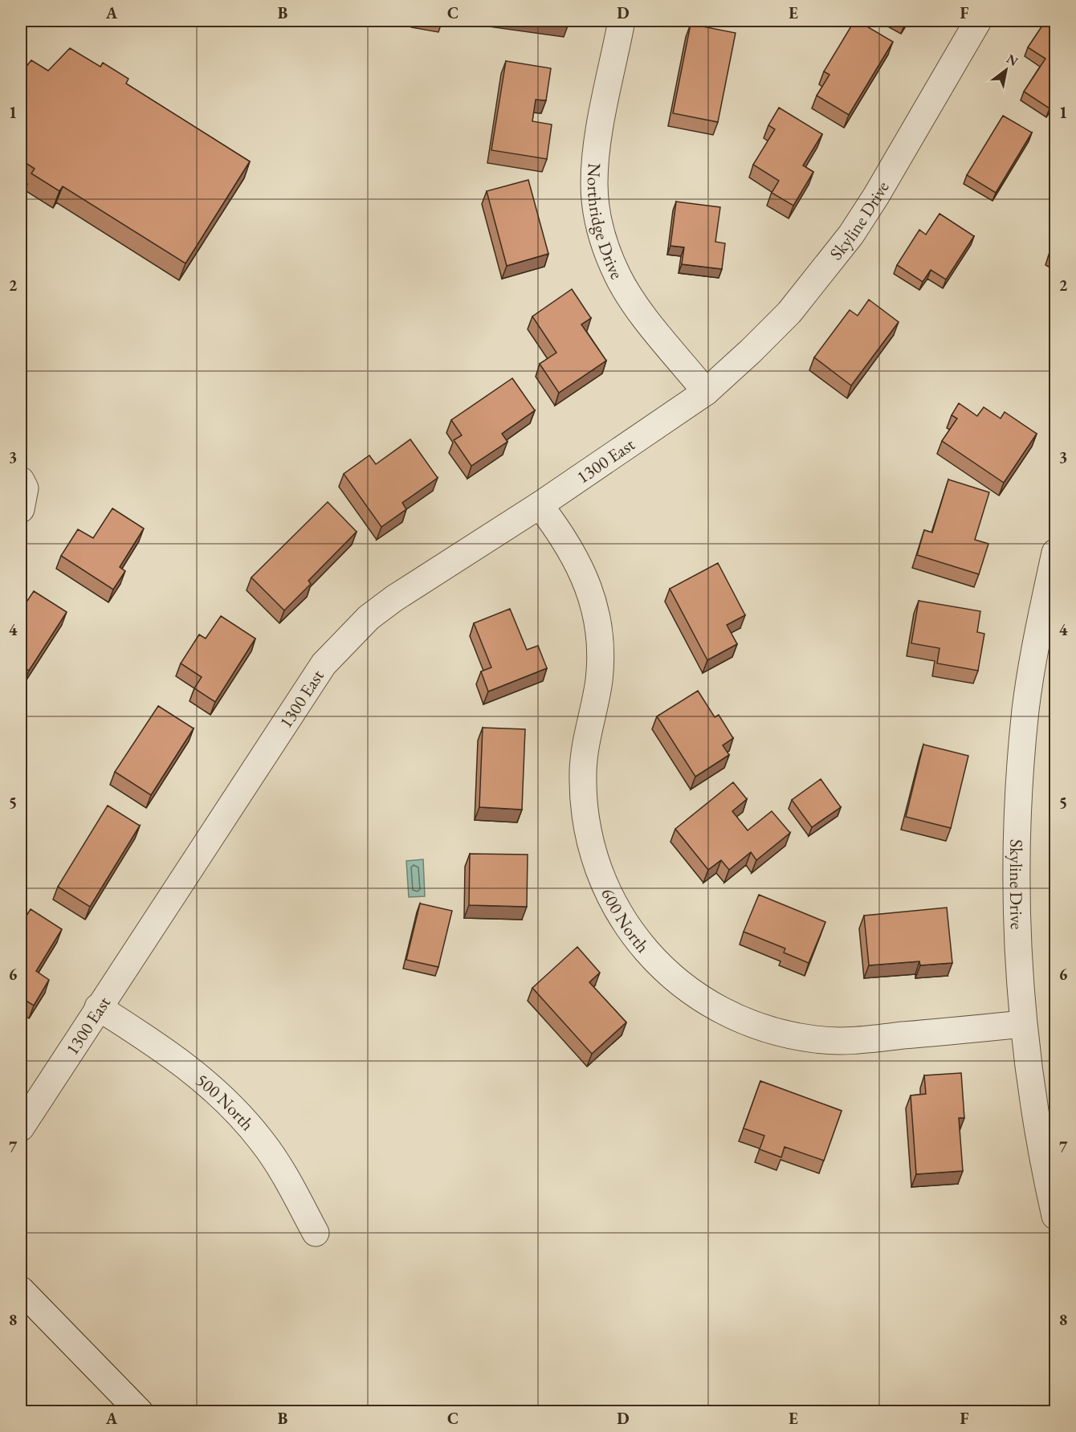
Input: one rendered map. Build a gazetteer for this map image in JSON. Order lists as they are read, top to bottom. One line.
{"streets":{"street":["Northridge Drive","Skyline Drive","1300 East","600 North","500 North"]},"crossings":[["Northridge Drive","Skyline Drive"],["Northridge Drive","1300 East"],["Skyline Drive","1300 East"],["Skyline Drive","600 North"],["1300 East","600 North"],["1300 East","500 North"]],"north":"top right","grid":{"columns":["A","B","C","D","E","F"],"rows":["1","2","3","4","5","6","7","8"]}}
